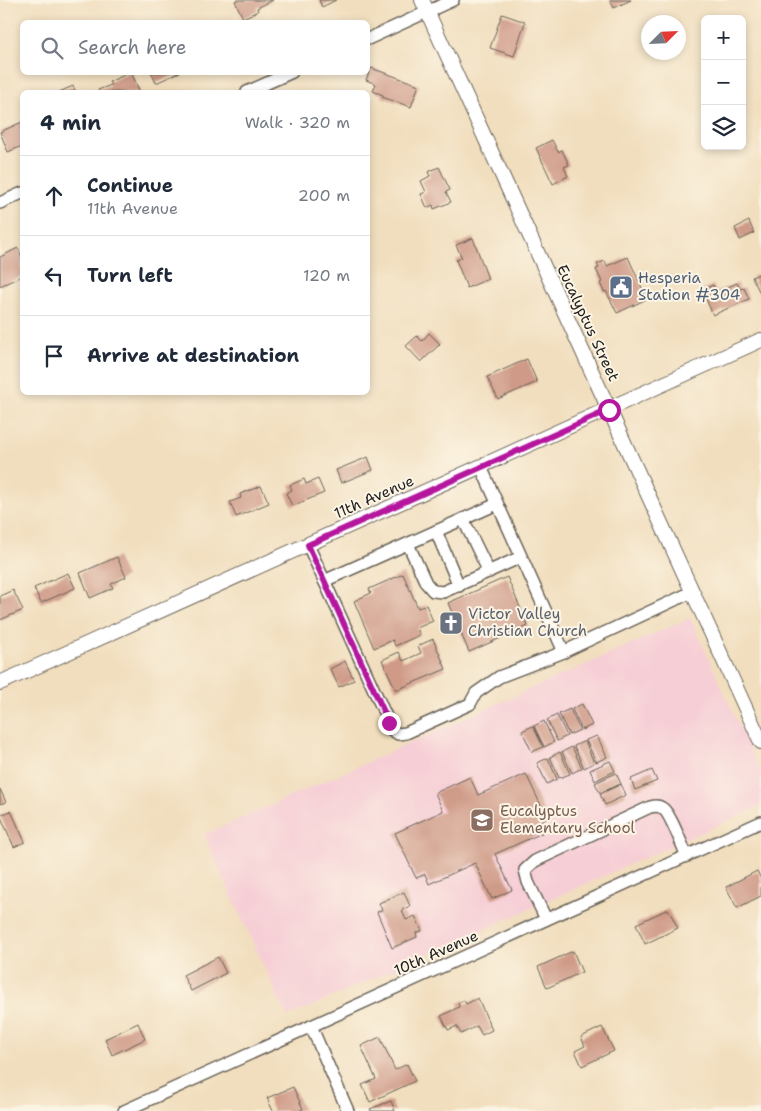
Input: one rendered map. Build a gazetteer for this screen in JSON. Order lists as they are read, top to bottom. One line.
{"streets":{"main road":["Eucalyptus Street","11th Avenue"],"street":["10th Avenue"]},"crossings":[["Eucalyptus Street","11th Avenue"]],"places":{"public building":["Hesperia Station #304"],"church":["Victor Valley Christian Church"],"school or university":["Eucalyptus Elementary School"]},"north":"top right","page":{"map_buttons":["+","−"],"search":"Search here","heading":["4 min","Walk · 320 m"],"list":[["Continue","11th Avenue","200 m"],["Turn left","120 m"],"Arrive at destination"]}}
